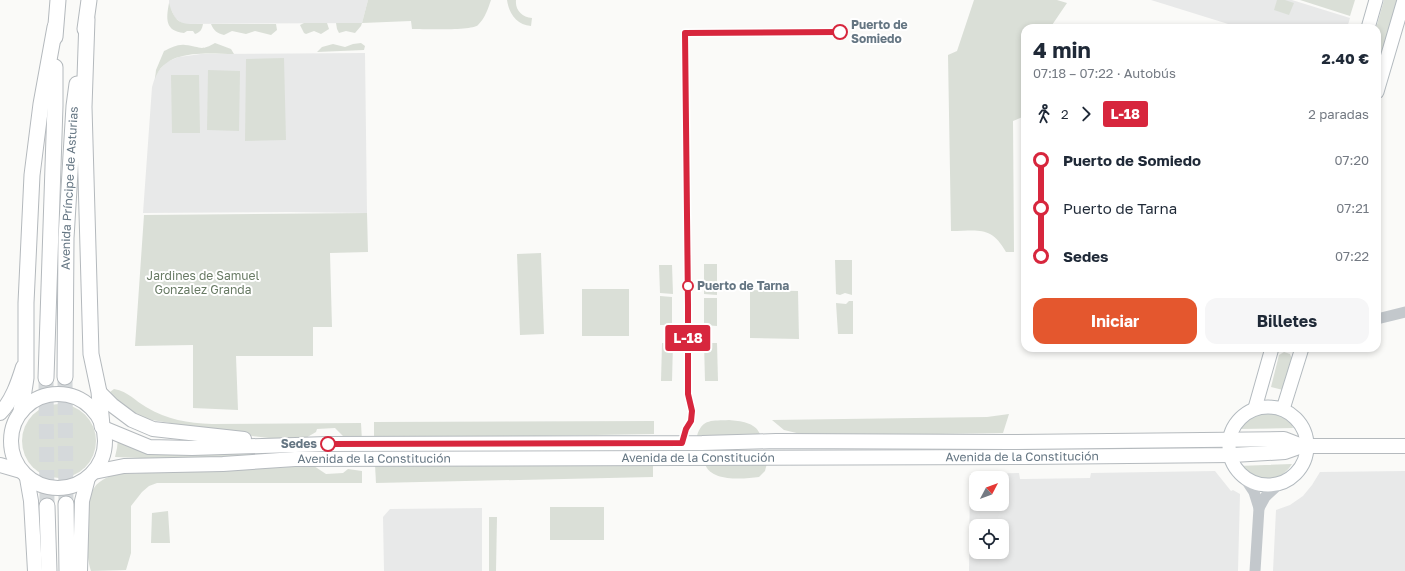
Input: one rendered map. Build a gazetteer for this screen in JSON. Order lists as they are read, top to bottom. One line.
{"streets":{"highway":["Avenida Príncipe de Asturias"],"main road":["Avenida de la Constitución"]},"parks":["Jardines de Samuel Gonzalez Granda"],"places":["Puerto de Somiedo","Puerto de Tarna","Sedes"],"lines":["bus line L-18"],"north":"top right","page":{"on_map":"L-18","heading":["4 min","07:18 – 07:22 · Autobús","2.40 €"],"legs":["2","L-18","2 paradas"],"list":[{"name":"Puerto de Somiedo","value":"07:20"},{"name":"Puerto de Tarna","value":"07:21"},{"name":"Sedes","value":"07:22"}],"buttons":["Iniciar","Billetes"]}}
